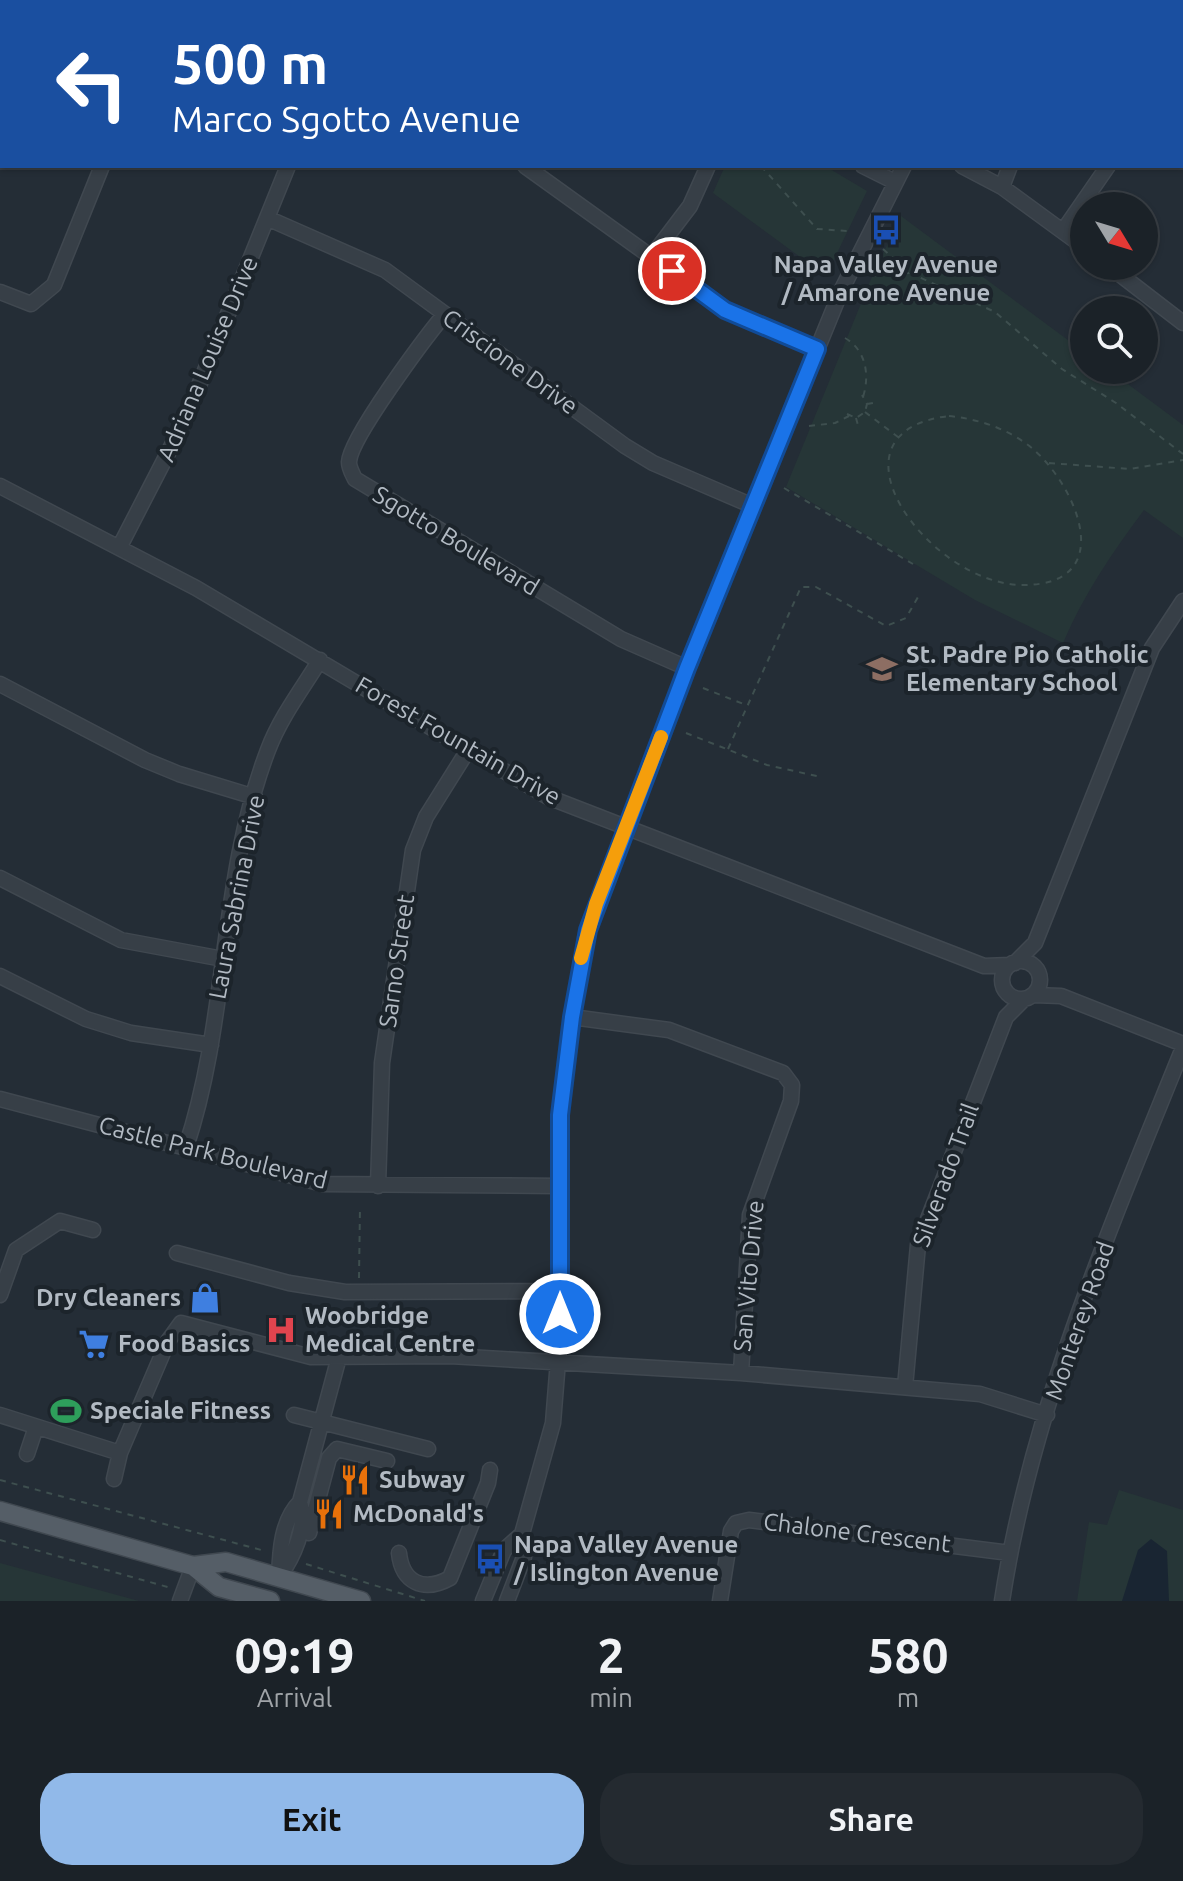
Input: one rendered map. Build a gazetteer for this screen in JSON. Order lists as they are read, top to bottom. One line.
{"streets":{"street":["Adriana Louise Drive","Criscione Drive","Sgotto Boulevard","Forest Fountain Drive","Laura Sabrina Drive","Sarno Street","Castle Park Boulevard","Silverado Trail","San Vito Drive","Monterey Road","Chalone Crescent"]},"crossings":[["Adriana Louise Drive","Criscione Drive"],["Adriana Louise Drive","Forest Fountain Drive"],["Criscione Drive","Sgotto Boulevard"],["Forest Fountain Drive","Laura Sabrina Drive"],["Forest Fountain Drive","Sarno Street"],["Forest Fountain Drive","Silverado Trail"],["Laura Sabrina Drive","Castle Park Boulevard"],["Sarno Street","Castle Park Boulevard"],["Monterey Road","Chalone Crescent"]],"places":{"bus stop":["Napa Valley Avenue / Amarone Avenue","Napa Valley Avenue / Islington Avenue"],"school or university":["St. Padre Pio Catholic Elementary School"],"shop":["Dry Cleaners"],"hospital":["Woobridge Medical Centre"],"supermarket":["Food Basics"],"sports":["Speciale Fitness"],"restaurant":["Subway","McDonald's"]},"north":"bottom right","page":{"turn":["500 m","Marco Sgotto Avenue"],"eta":["09:19","Arrival","2","min","580","m"],"buttons":["Exit","Share"]}}
